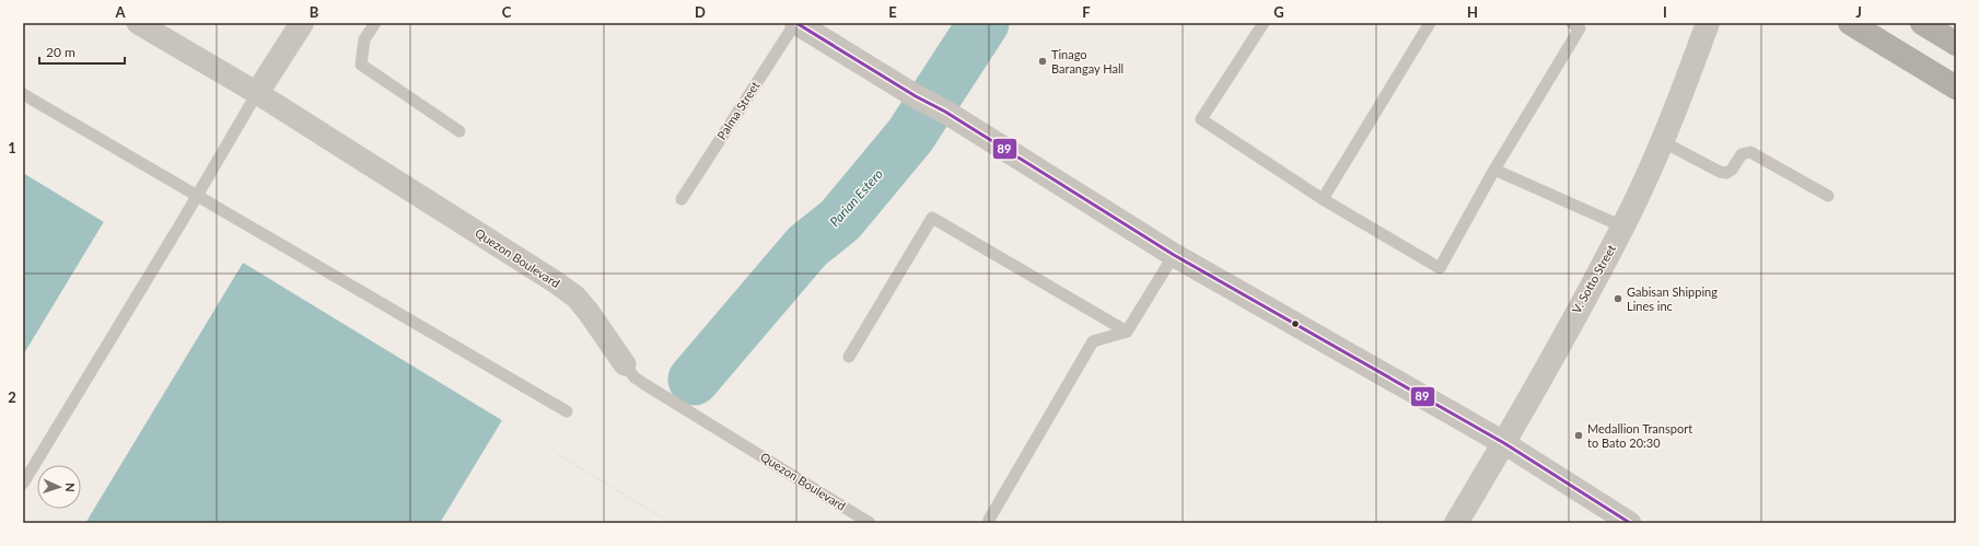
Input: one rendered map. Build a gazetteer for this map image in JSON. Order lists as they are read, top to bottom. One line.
{"streets":{"street":["Quezon Boulevard","V. Sotto Street"],"lane":["Palma Street"]},"water":["Parian Estero"],"places":["Tinago Barangay Hall","Gabisan Shipping Lines inc","Medallion Transport to Bato 20:30"],"lines":["transit line 89"],"scale_bar":"20 m","north":"right","grid":{"columns":["A","B","C","D","E","F","G","H","I","J"],"rows":["1","2"]}}
